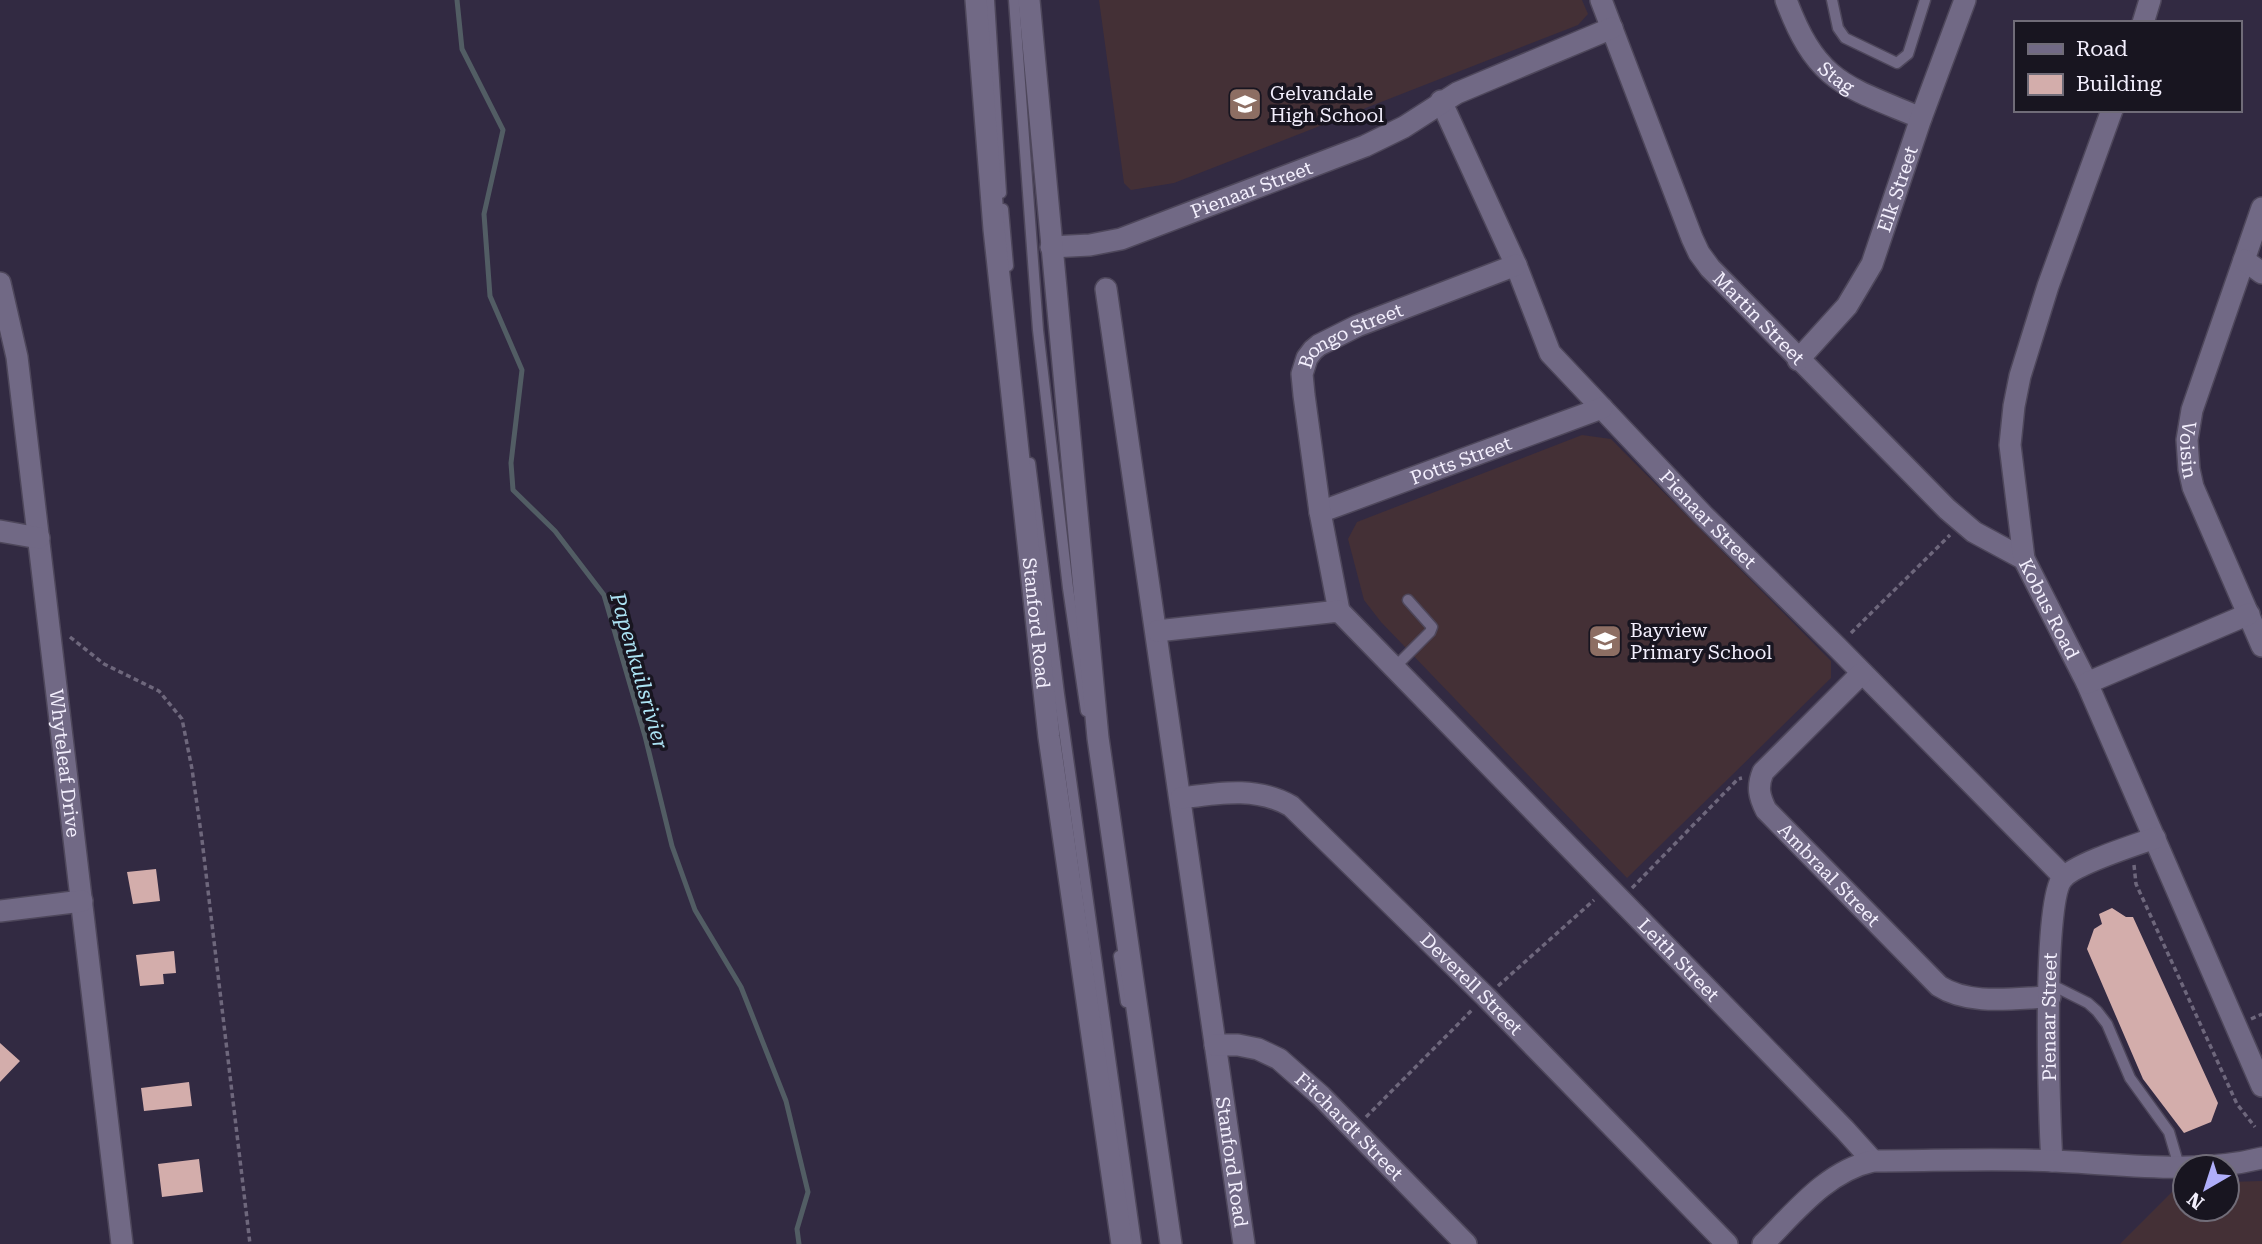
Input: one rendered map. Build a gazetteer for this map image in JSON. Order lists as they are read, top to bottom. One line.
{"streets":{"street":["Stag","Pienaar Street","Elk Street","Martin Street","Bongo Street","Voisin","Potts Street","Kobus Road","Stanford Road","Whyteleaf Drive","Ambraal Street","Leith Street","Deverell Street","Fitchardt Street"]},"crossings":[["Stag","Elk Street"],["Pienaar Street","Martin Street"],["Pienaar Street","Bongo Street"],["Pienaar Street","Potts Street"],["Pienaar Street","Ambraal Street"],["Elk Street","Martin Street"],["Martin Street","Kobus Road"],["Bongo Street","Potts Street"],["Bongo Street","Leith Street"],["Stanford Road","Deverell Street"],["Stanford Road","Fitchardt Street"]],"water":["Papenkuilsrivier"],"places":{"school or university":["Gelvandale High School","Bayview Primary School"]},"legend":["Road","Building"],"north":"bottom left"}
